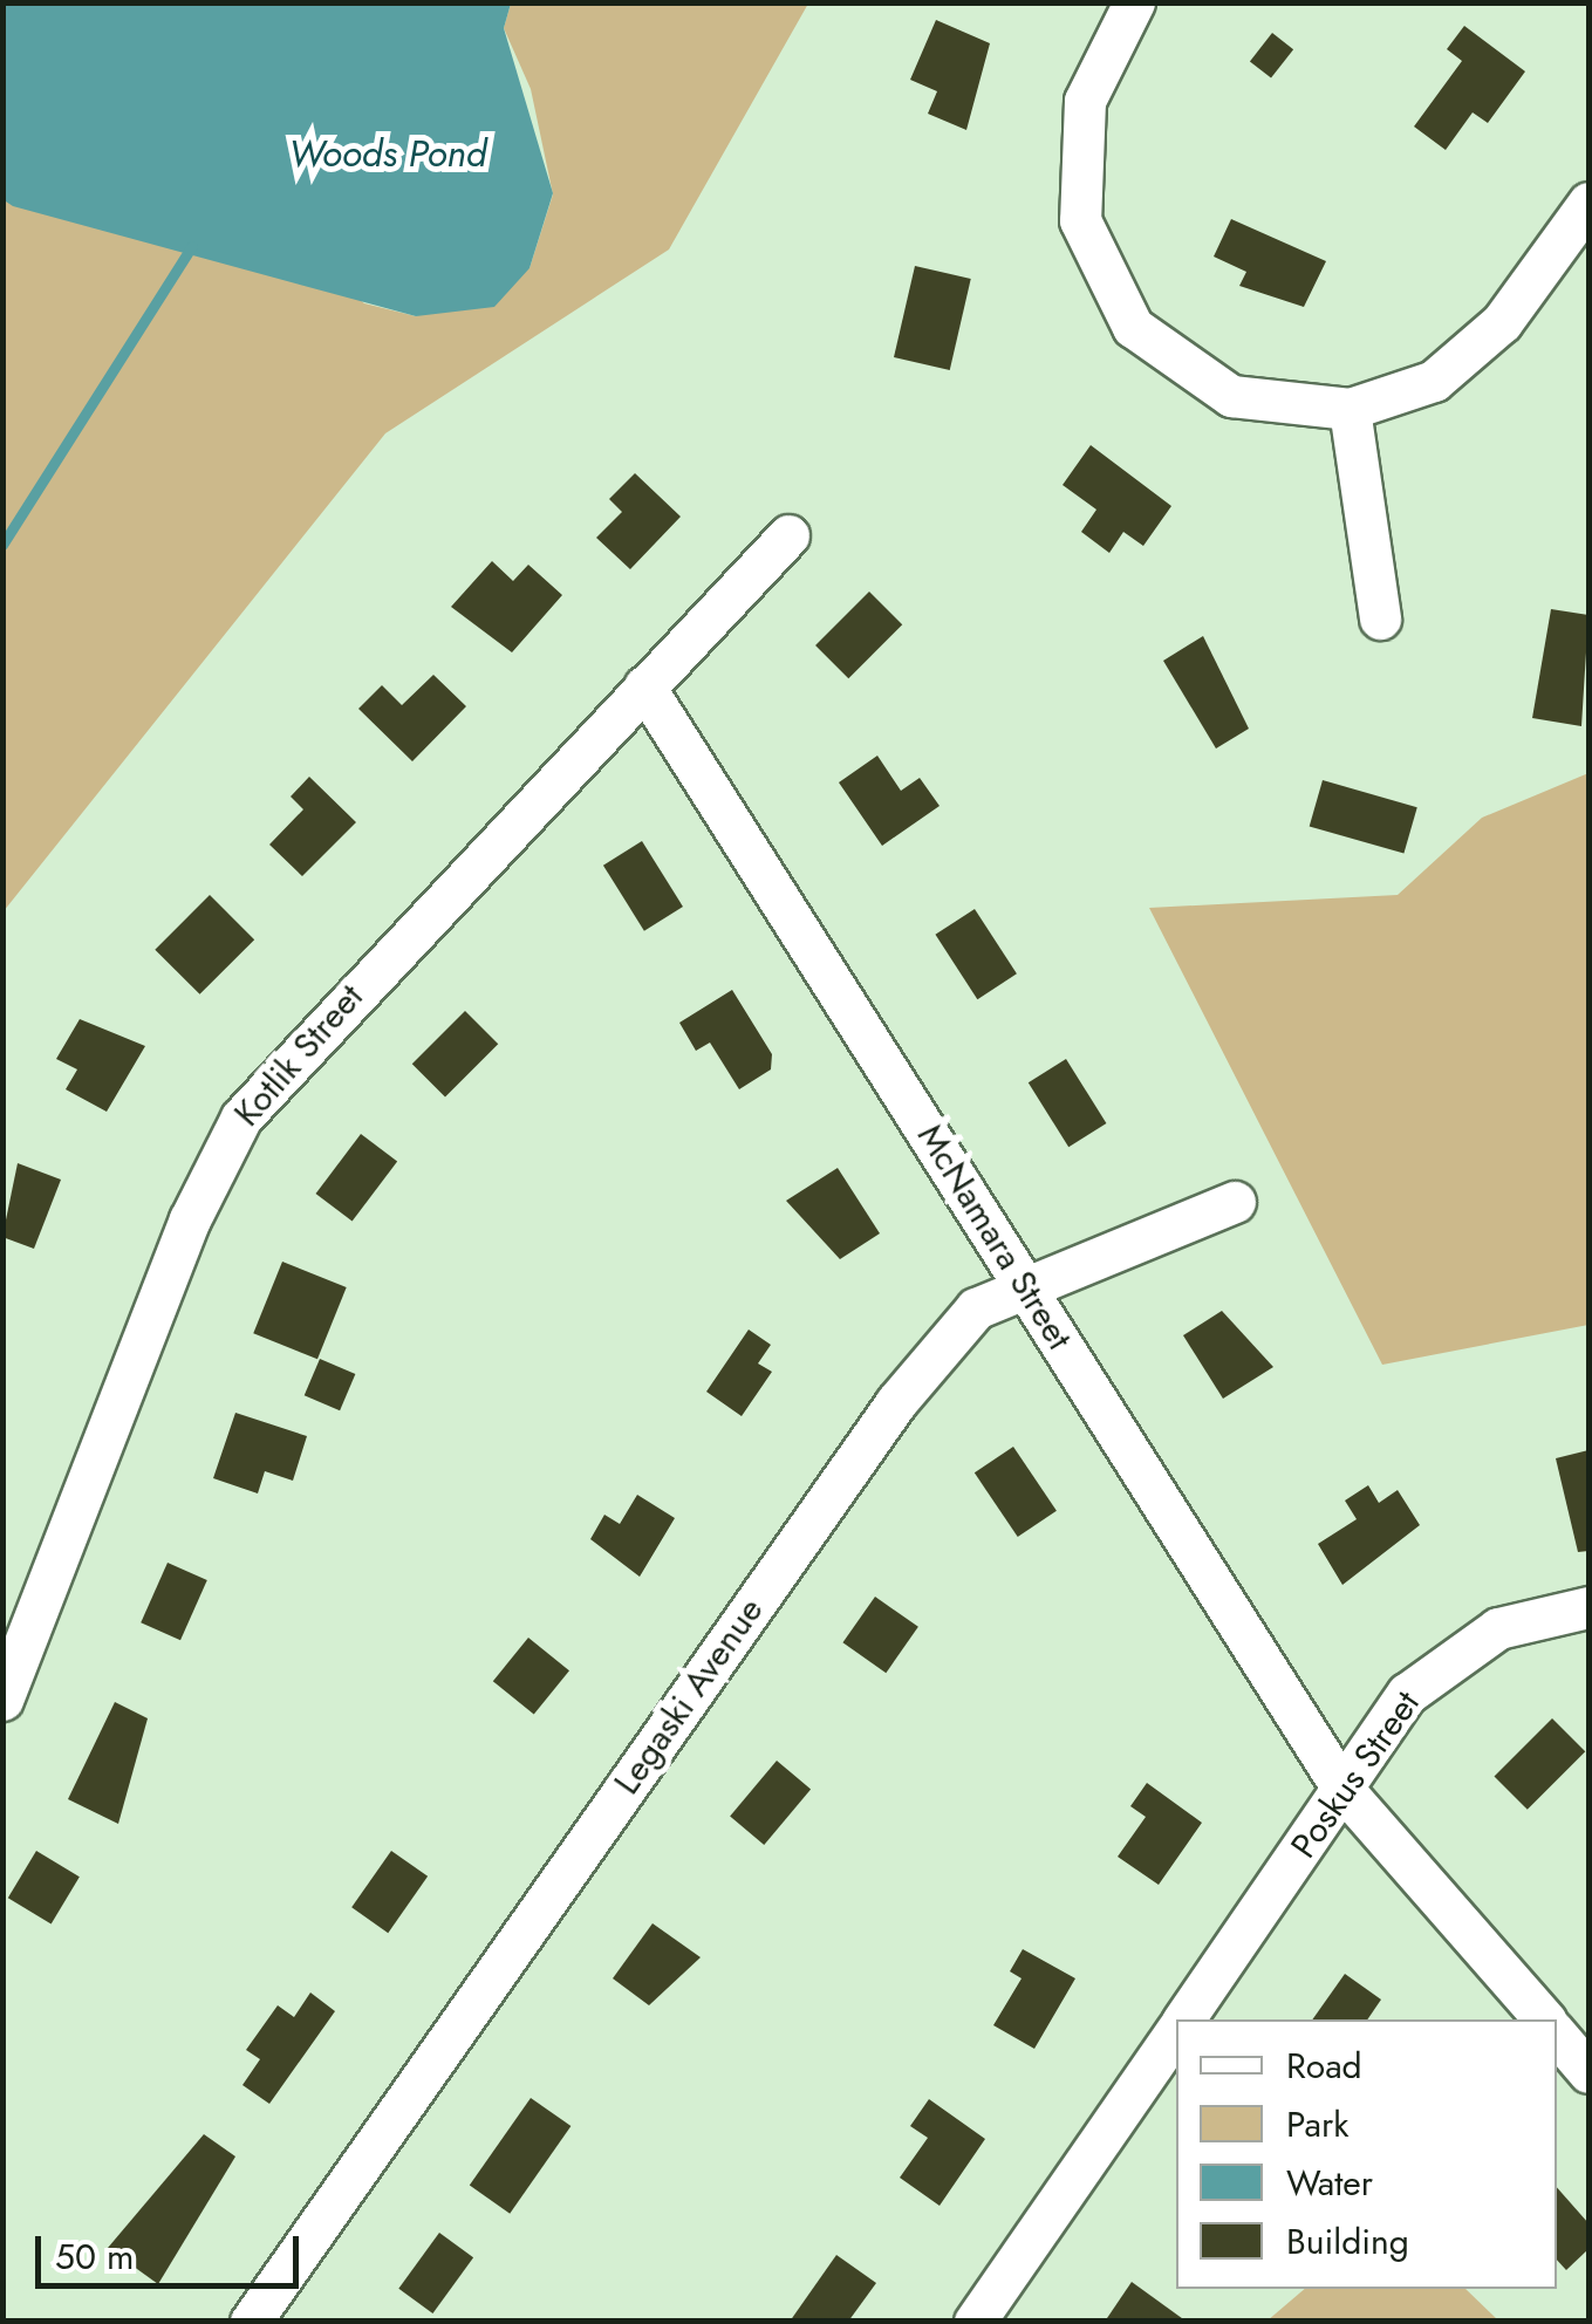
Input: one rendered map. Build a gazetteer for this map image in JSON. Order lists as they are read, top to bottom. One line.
{"streets":{"street":["Kotlik Street","McNamara Street","Legaski Avenue","Poskus Street"]},"crossings":[["Kotlik Street","McNamara Street"],["McNamara Street","Legaski Avenue"],["McNamara Street","Poskus Street"]],"water":["Woods Pond"],"legend":["Road","Park","Water","Building"],"scale_bar":"50 m"}
